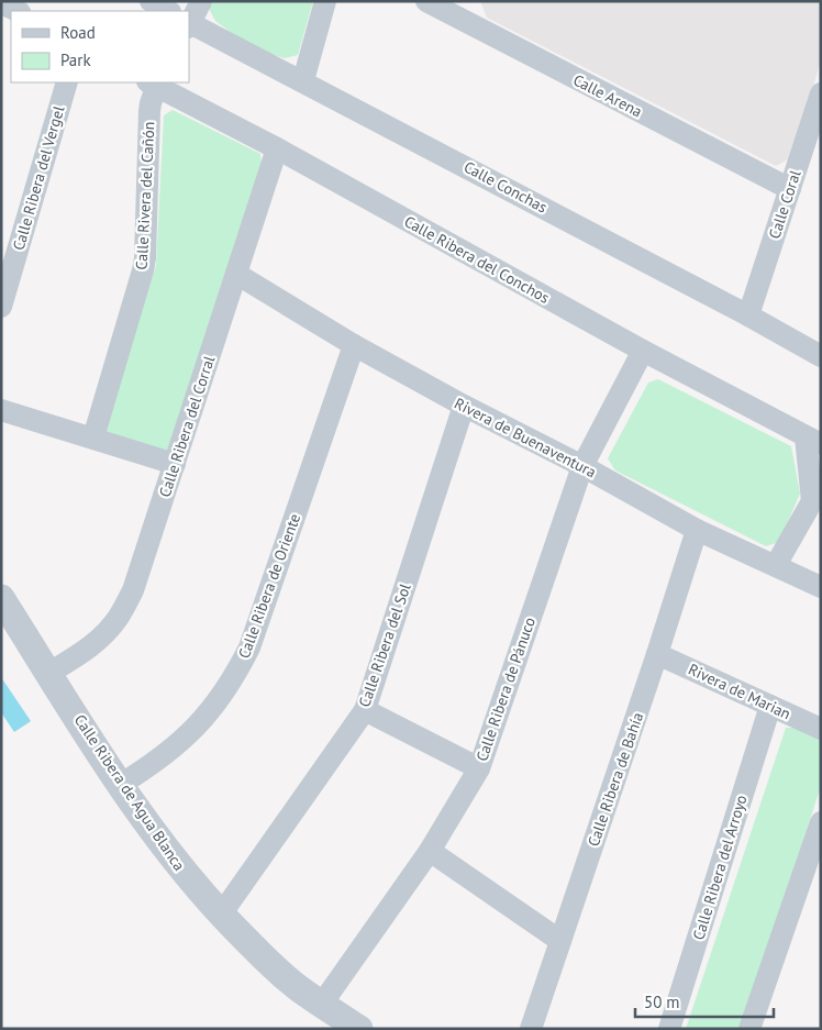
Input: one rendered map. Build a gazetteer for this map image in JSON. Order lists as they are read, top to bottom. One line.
{"streets":{"street":["Calle Arena","Calle Ribera del Vergel","Calle Conchas","Calle Rivera del Cañón","Calle Coral","Calle Ribera del Conchos","Calle Ribera del Corral","Rivera de Buenaventura","Calle Ribera de Oriente","Calle Ribera del Sol","Calle Ribera de Pánuco","Rivera de Marian","Calle Ribera de Bahía","Calle Ribera de Agua Blanca","Calle Ribera del Arroyo"]},"crossings":[["Calle Arena","Calle Coral"],["Calle Conchas","Calle Coral"],["Calle Rivera del Cañón","Calle Ribera del Conchos"],["Calle Ribera del Conchos","Calle Ribera del Corral"],["Calle Ribera del Conchos","Calle Ribera de Pánuco"],["Calle Ribera del Corral","Rivera de Buenaventura"],["Calle Ribera del Corral","Calle Ribera de Agua Blanca"],["Rivera de Buenaventura","Calle Ribera de Oriente"],["Rivera de Buenaventura","Calle Ribera del Sol"],["Rivera de Buenaventura","Calle Ribera de Pánuco"],["Rivera de Buenaventura","Calle Ribera de Bahía"],["Calle Ribera de Oriente","Calle Ribera de Agua Blanca"],["Calle Ribera del Sol","Calle Ribera de Agua Blanca"],["Calle Ribera de Pánuco","Calle Ribera de Agua Blanca"],["Rivera de Marian","Calle Ribera de Bahía"],["Rivera de Marian","Calle Ribera del Arroyo"]],"legend":["Road","Park"],"scale_bar":"50 m"}
